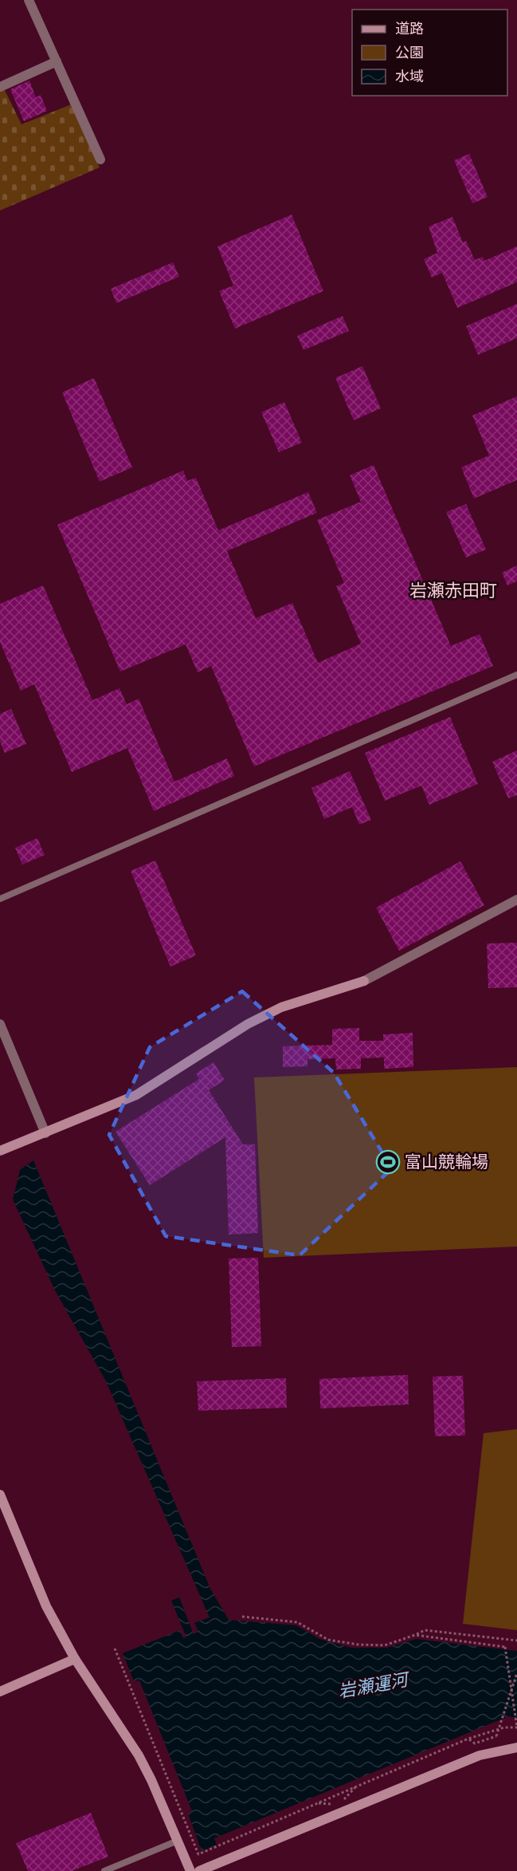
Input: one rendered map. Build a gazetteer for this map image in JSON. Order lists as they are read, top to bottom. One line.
{"districts":["岩瀬赤田町"],"water":["岩瀬運河"],"places":{"sports":["富山競輪場"]},"legend":["道路","公園","水域"]}
